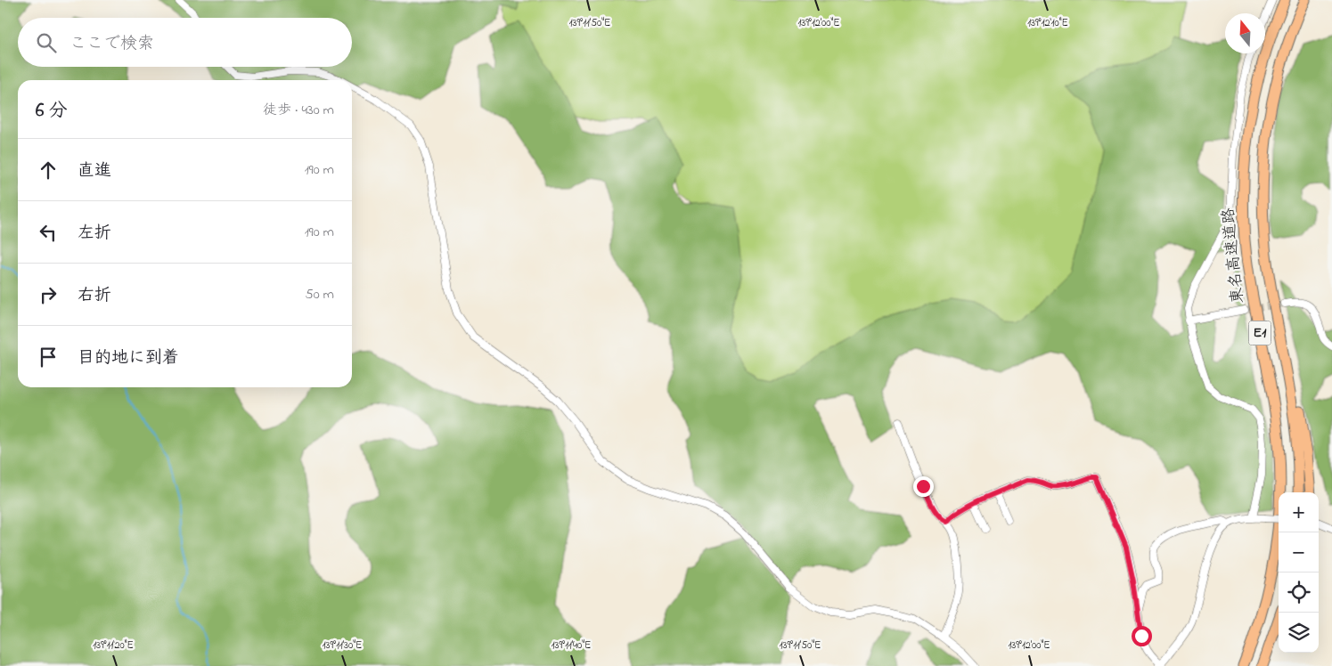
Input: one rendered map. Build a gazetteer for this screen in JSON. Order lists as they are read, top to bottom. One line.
{"streets":{"highway":["東名高速道路","E1"]},"north":"top","page":{"search":"ここで検索","heading":["6 分","徒歩 · 430 m"],"list":[["直進","190 m"],["左折","190 m"],["右折","50 m"],"目的地に到着"],"map_buttons":["+","−"]},"coordinates":["139°11'50\"E","139°12'00\"E","139°12'10\"E","139°11'40\"E","139°11'20\"E","139°11'30\"E"]}
